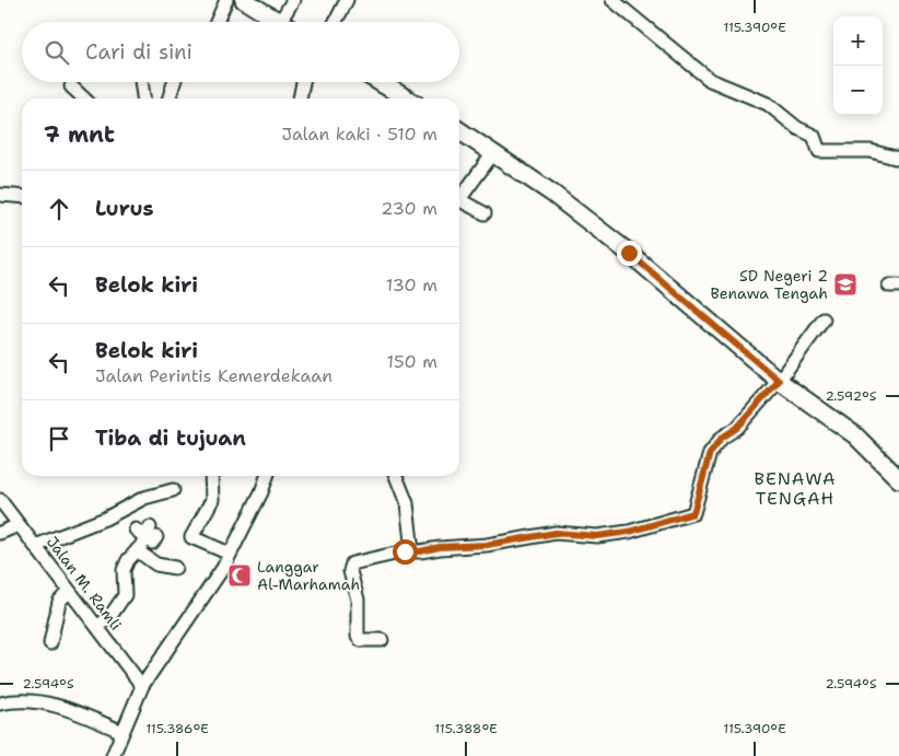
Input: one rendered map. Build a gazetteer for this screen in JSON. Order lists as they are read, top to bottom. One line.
{"streets":{"street":["Jalan M. Ramli"]},"districts":["BENAWA TENGAH"],"places":{"school or university":["SD Negeri 2 Benawa Tengah"],"mosque":["Langgar Al-Marhamah"]},"page":{"map_buttons":["+","−"],"search":"Cari di sini","heading":["7 mnt","Jalan kaki · 510 m"],"list":[["Lurus","230 m"],["Belok kiri","130 m"],["Belok kiri","Jalan Perintis Kemerdekaan","150 m"],"Tiba di tujuan"]},"coordinates":["115.390°E","2.592°S","2.594°S","115.386°E","115.388°E"]}
